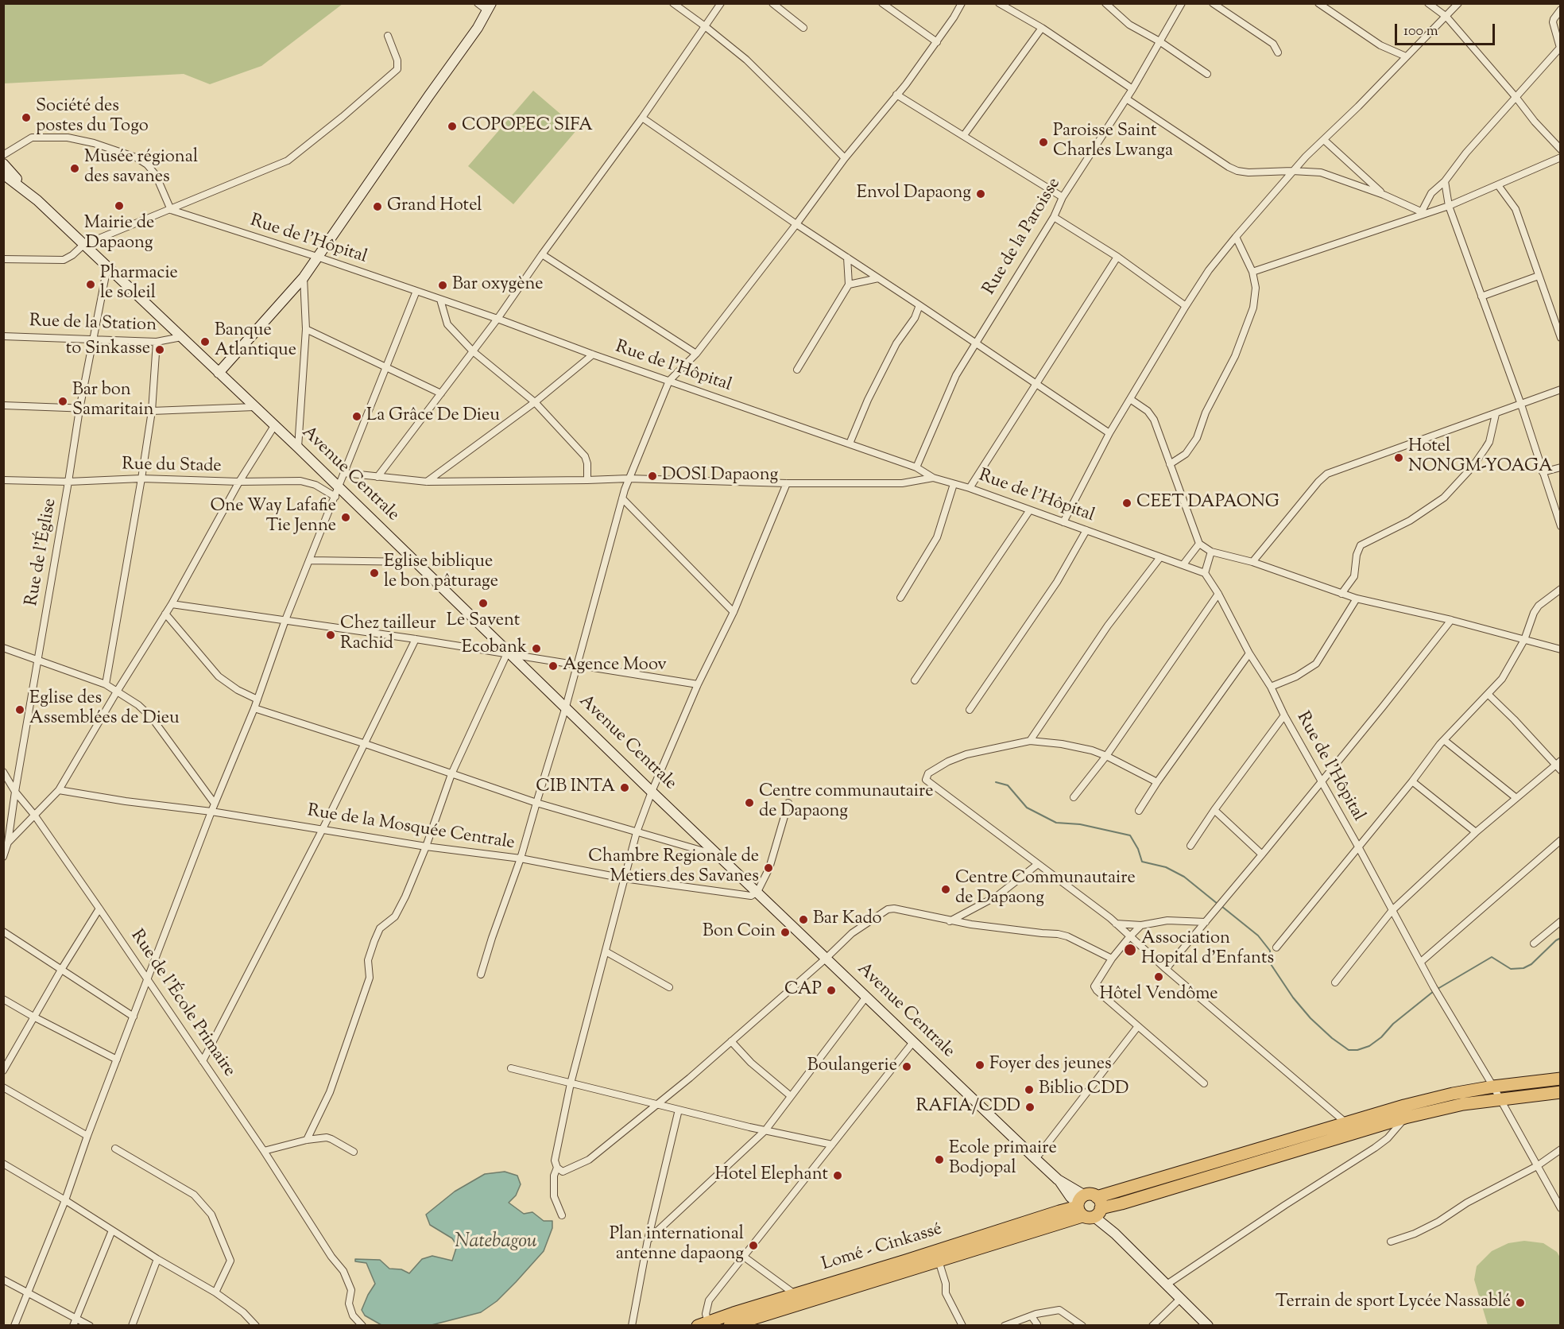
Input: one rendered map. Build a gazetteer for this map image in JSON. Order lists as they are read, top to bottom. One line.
{"streets":{"highway":["Lomé - Cinkassé"],"main road":["Avenue Centrale"],"street":["Rue de la Paroisse","Rue de l'Hôpital","Rue de la Station","Rue du Stade","Rue de l'Église","Rue de la Mosquée Centrale","Rue de l'École Primaire"]},"crossings":[["Rue de la Paroisse","Rue de l'Hôpital"],["Rue de la Station","Avenue Centrale"],["Rue de la Station","Rue de l'Église"],["Rue du Stade","Avenue Centrale"],["Rue du Stade","Rue de l'Église"],["Avenue Centrale","Rue de l'Église"],["Avenue Centrale","Rue de la Mosquée Centrale"],["Avenue Centrale","Lomé - Cinkassé"],["Rue de l'Église","Rue de l'École Primaire"]],"water":["Natebagou"],"places":["Société des postes du Togo","COPOPEC SIFA","Paroisse Saint Charles Lwanga","Musée régional des savanes","Envol Dapaong","Mairie de Dapaong","Grand Hotel","Pharmacie le soleil","Bar oxygène","Banque Atlantique","to Sinkasse","Bar bon Samaritain","La Grâce De Dieu","Hotel NONGM-YOAGA","DOSI Dapaong","CEET DAPAONG","One Way Lafafie Tie Jenne","Eglise biblique le bon pâturage","Le Savent","Chez tailleur Rachid","Ecobank","Agence Moov","Eglise des Assemblées de Dieu","CIB INTA","Centre communautaire de Dapaong","Chambre Regionale de Metiers des Savanes","Centre Communautaire de Dapaong","Bar Kado","Bon Coin","Association Hopital d'Enfants","Hôtel Vendôme","CAP","Foyer des jeunes","Boulangerie","Biblio CDD","RAFIA/CDD","Ecole primaire Bodjopal","Hotel Elephant","Plan international antenne dapaong","Terrain de sport Lycée Nassablé"],"scale_bar":"100 m"}
